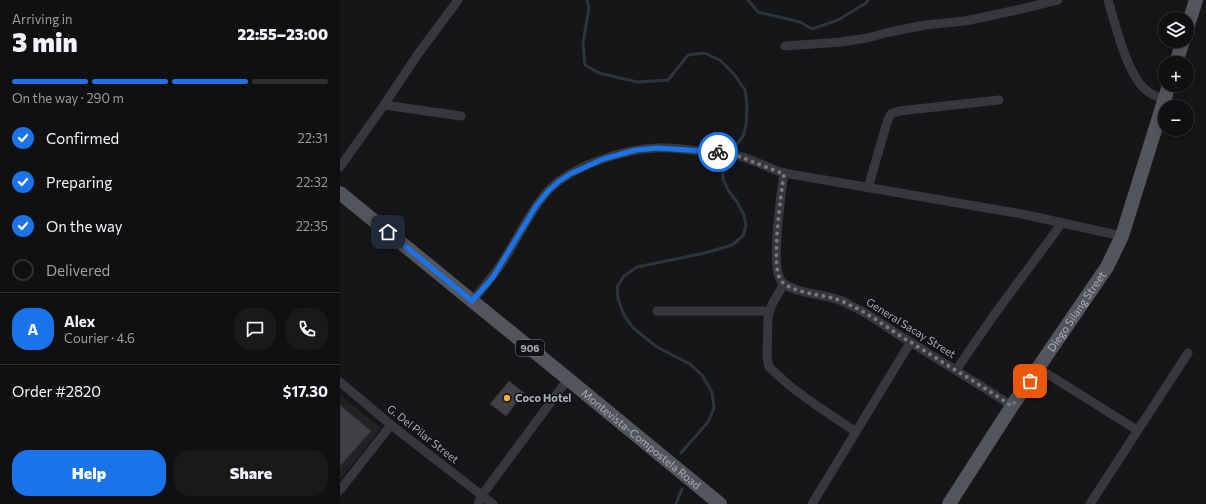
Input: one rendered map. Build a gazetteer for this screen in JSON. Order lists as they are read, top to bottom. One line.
{"streets":{"main road":["Diego Silang Street","906","Montevista-Compostela Road"],"street":["General Sacay Street","G. Del Pilar Street"]},"crossings":[["Diego Silang Street","General Sacay Street"]],"places":["Coco Hotel"],"page":{"heading":["3 min","Arriving in","22:55–23:00"],"panel":["Alex","Courier · 4.6","Order #2820","$17.30"],"map_buttons":["+","−"],"bar":"On the way · 290 m","list":[["Confirmed","22:31"],["Preparing","22:32"],["On the way","22:35"],"Delivered"],"round":"A","buttons":["Help","Share"]}}
